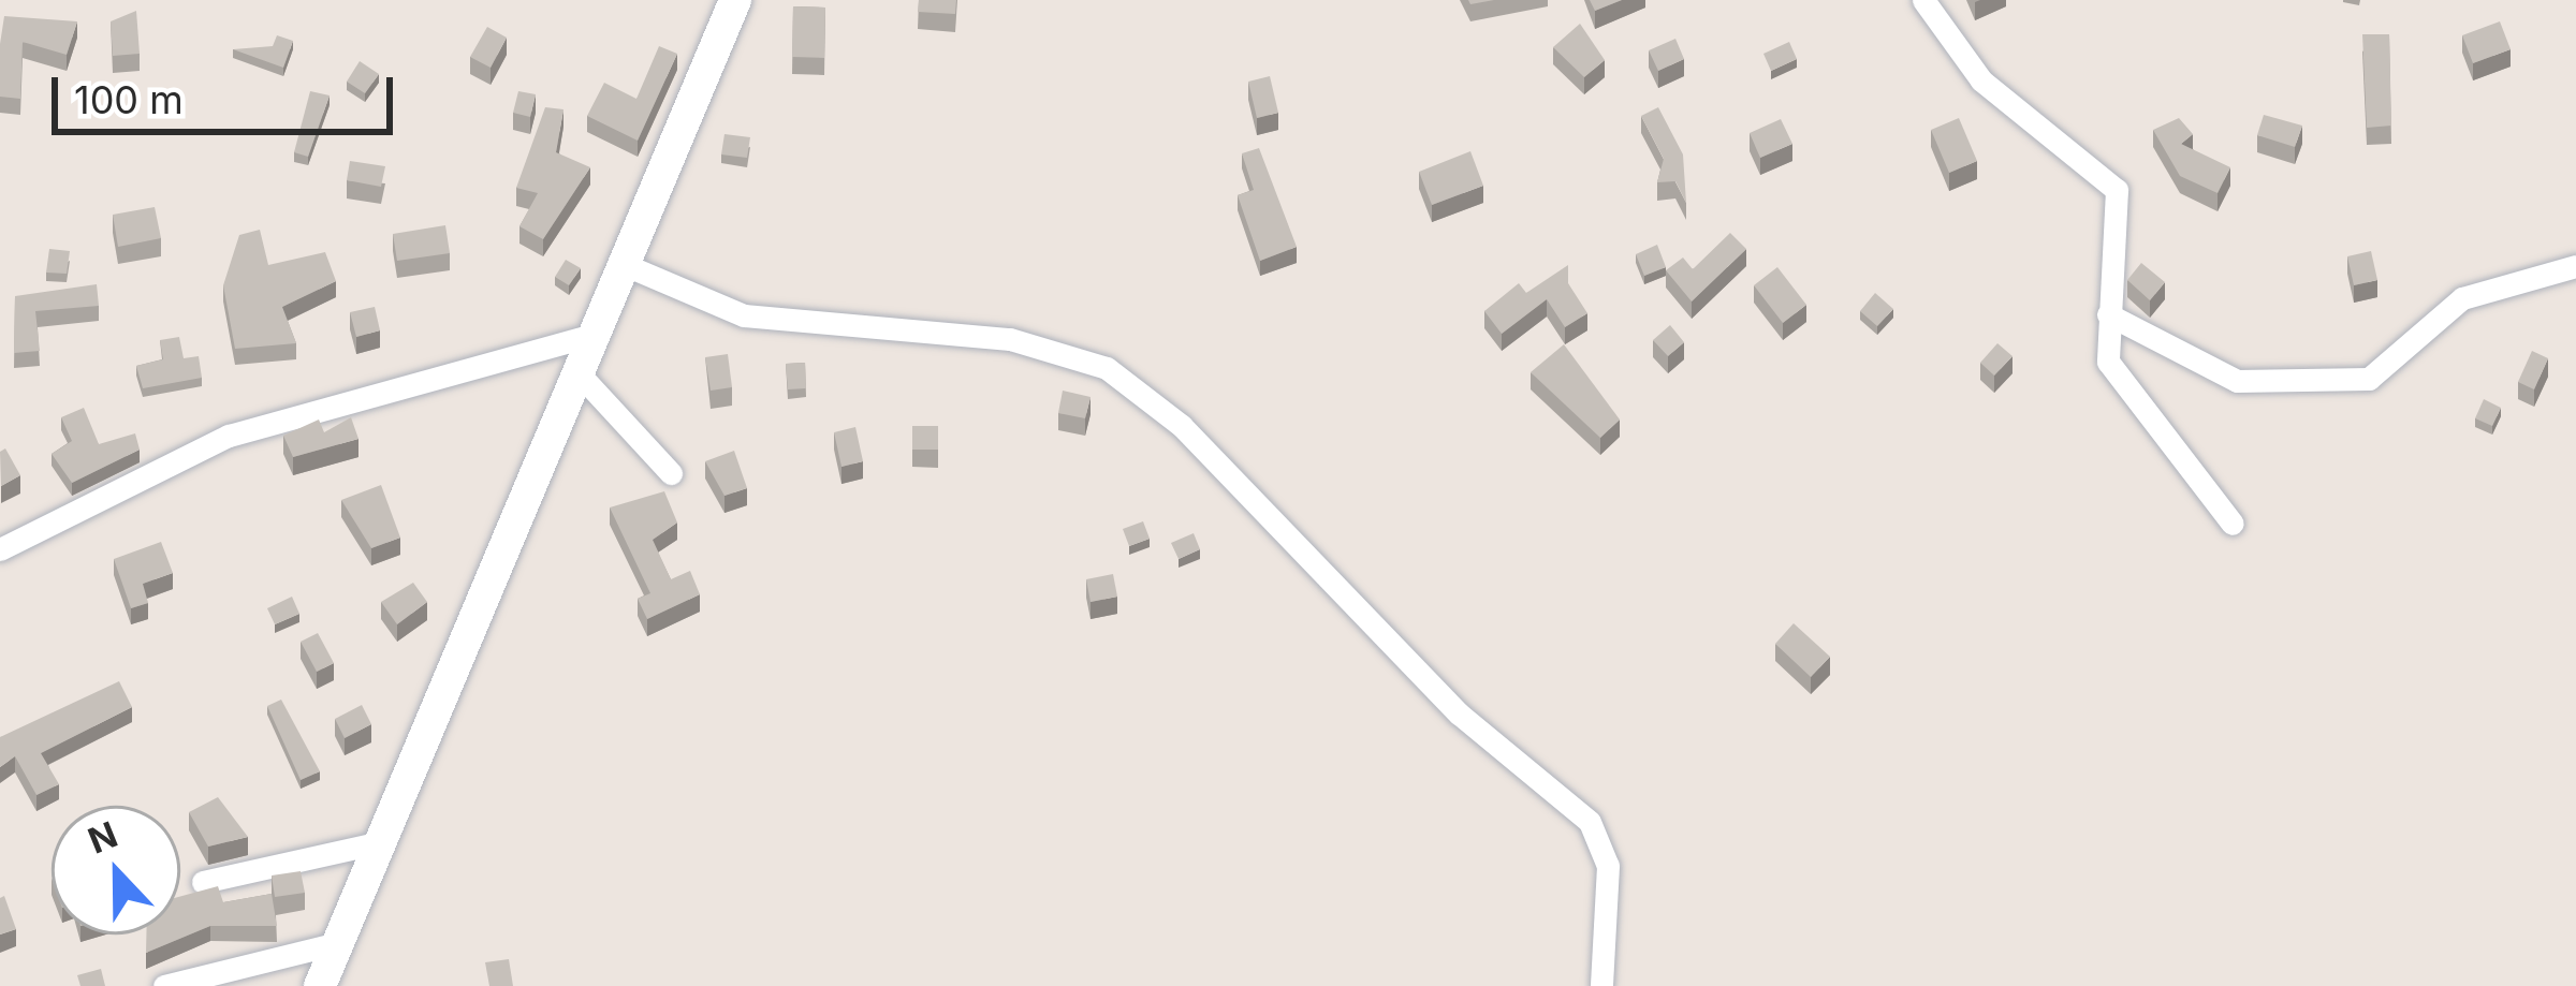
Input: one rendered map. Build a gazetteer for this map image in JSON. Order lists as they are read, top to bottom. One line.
{"scale_bar":"100 m","north":"top"}
